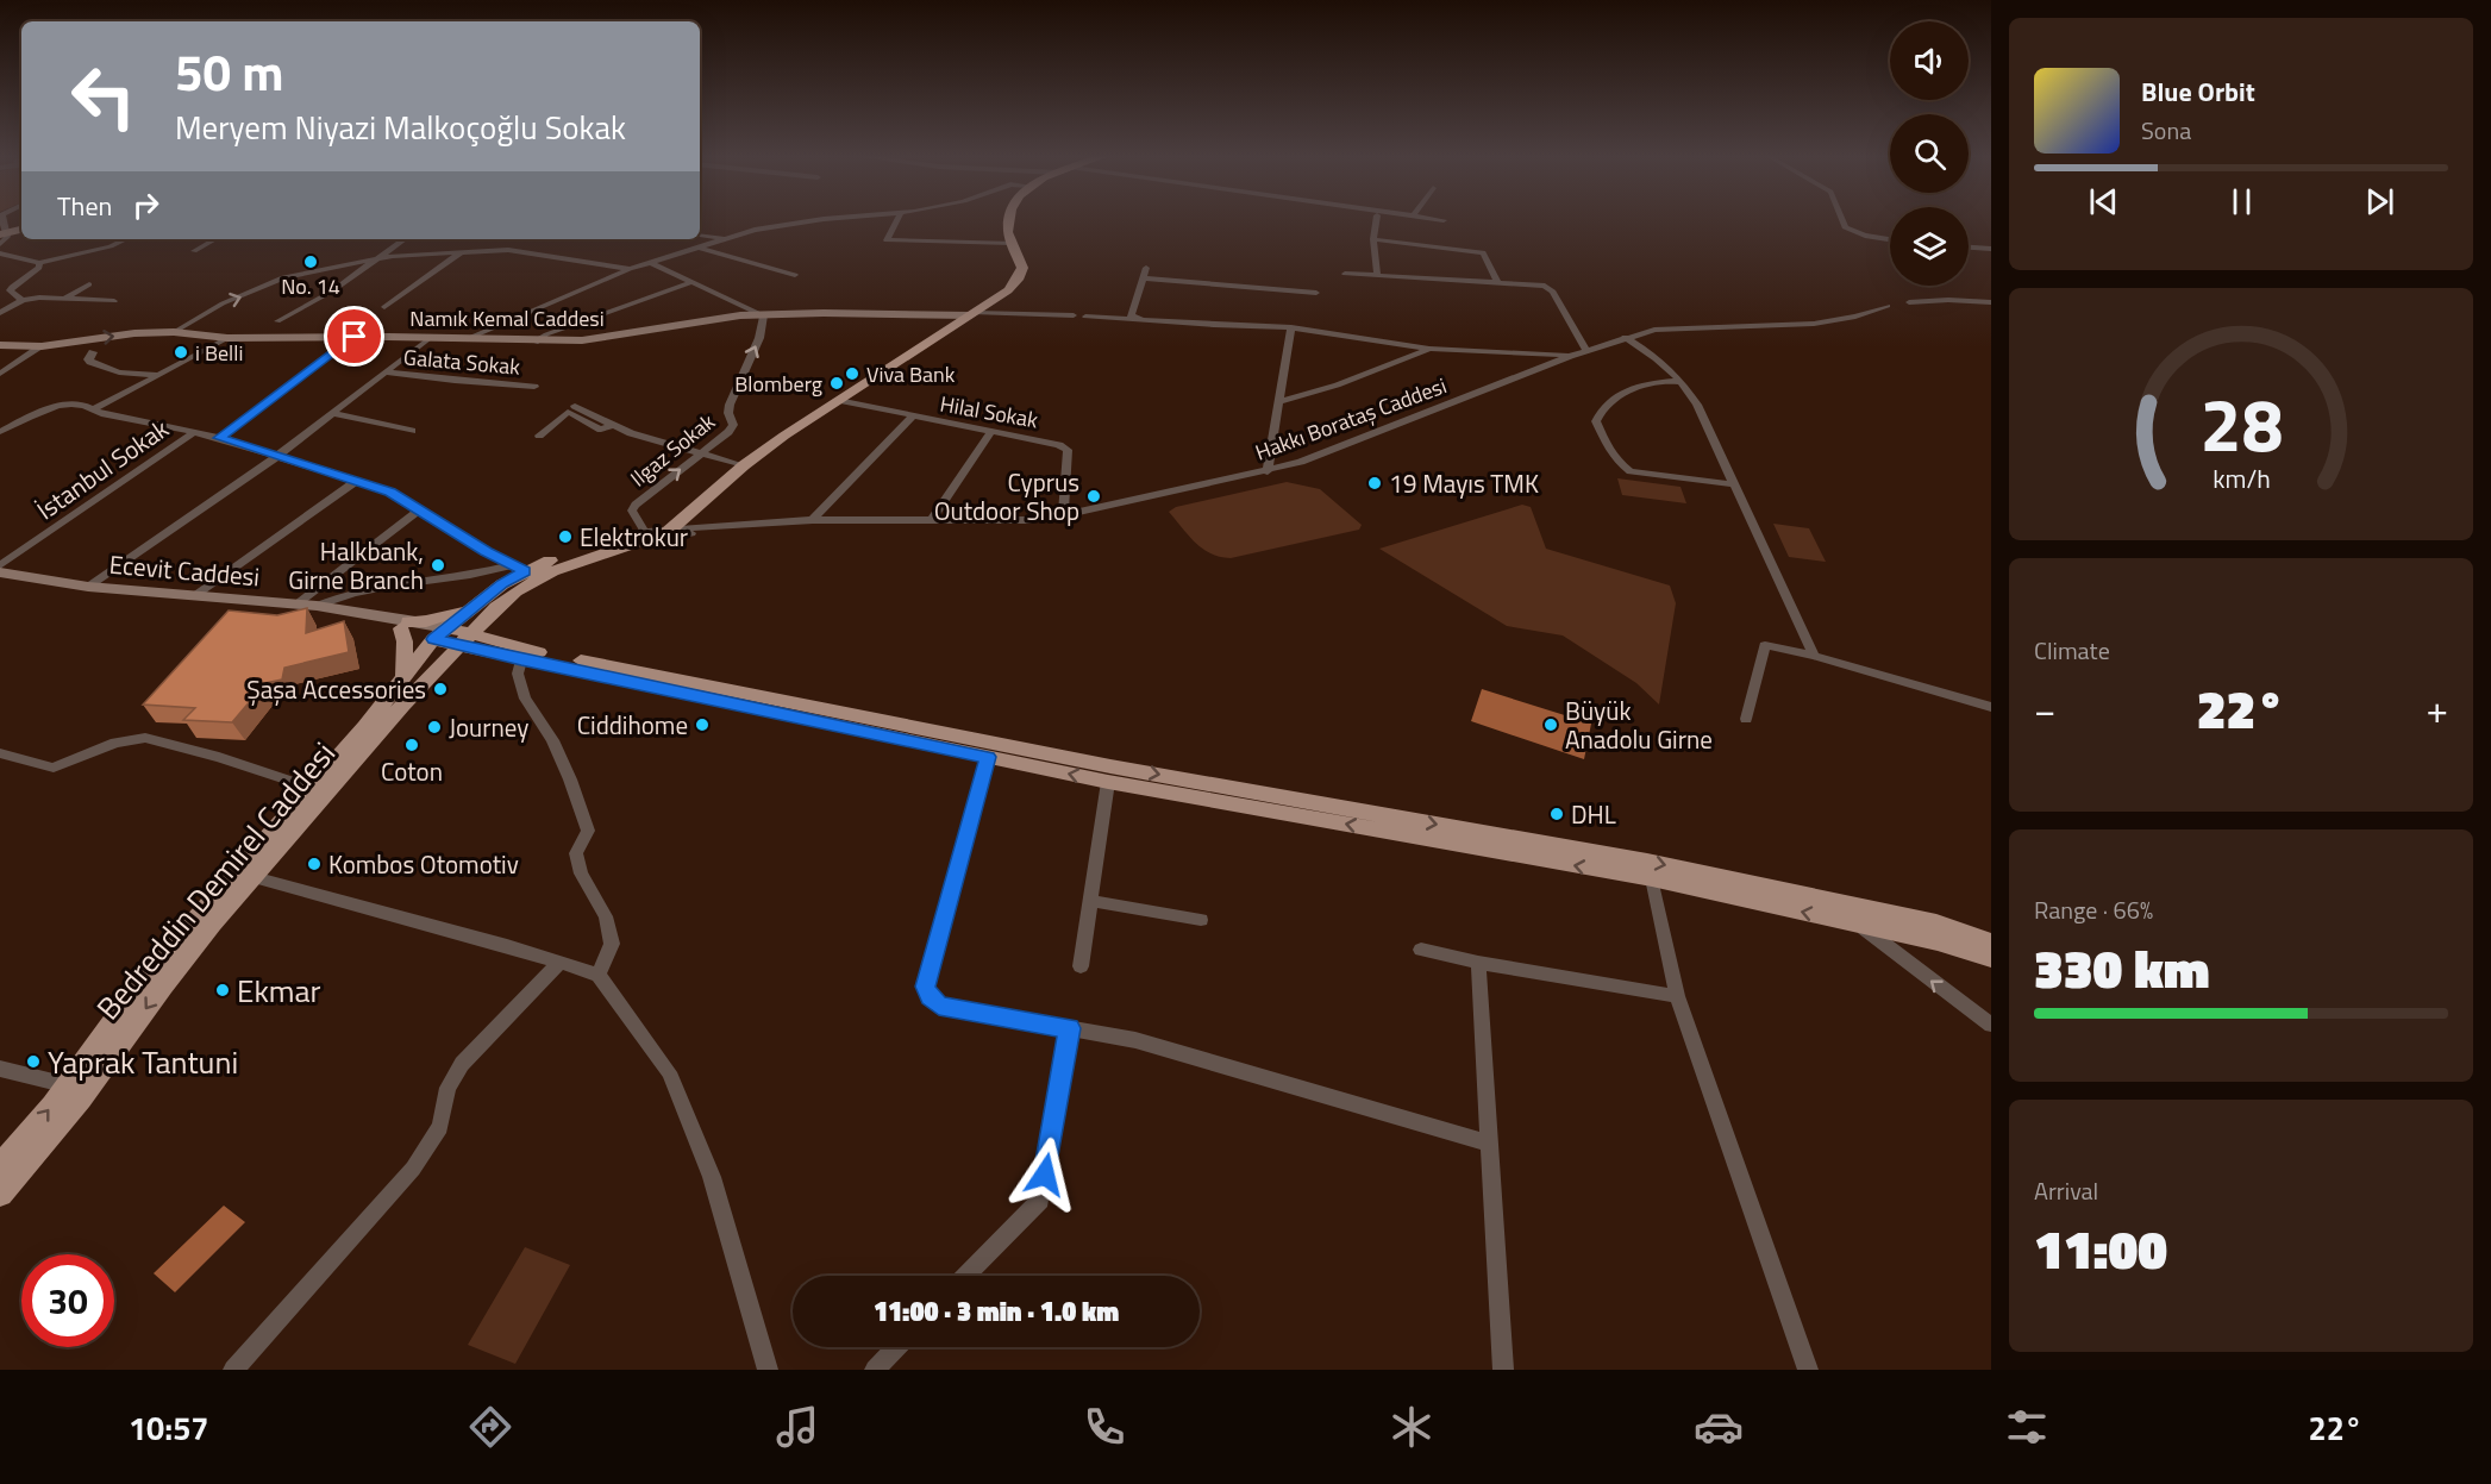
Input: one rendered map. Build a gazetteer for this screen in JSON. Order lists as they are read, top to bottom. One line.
{"streets":{"main road":["Bedreddin Demirel Caddesi"],"street":["Namık Kemal Caddesi","Galata Sokak","Hilal Sokak","Hakkı Borataş Caddesi","Ilgaz Sokak","İstanbul Sokak","Ecevit Caddesi"]},"crossings":[["Namık Kemal Caddesi","Ilgaz Sokak"],["Hilal Sokak","Hakkı Borataş Caddesi"],["Ecevit Caddesi","Bedreddin Demirel Caddesi"]],"one_way":["Ilgaz Sokak"],"places":["No. 14","i Belli","Viva Bank","Blomberg","19 Mayıs TMK","Cyprus Outdoor Shop","Elektrokur","Halkbank, Girne Branch","Şaşa Accessories","Ciddihome","Büyük Anadolu Girne","Journey","Coton","DHL","Kombos Otomotiv","Ekmar","Yaprak Tantuni"],"page":{"turn":["50 m","Meryem Niyazi Malkoçoğlu Sokak"],"song":["Blue Orbit","Sona"],"then":"Then","tile":["Climate",["Range · 66%","330 km"],["Arrival","11:00"]],"heat":["−","22°","+"],"limit":"30","trip":"11:00 · 3 min · 1.0 km","tabs":["10:57","22°"],"gauge":["28","km/h"]}}
